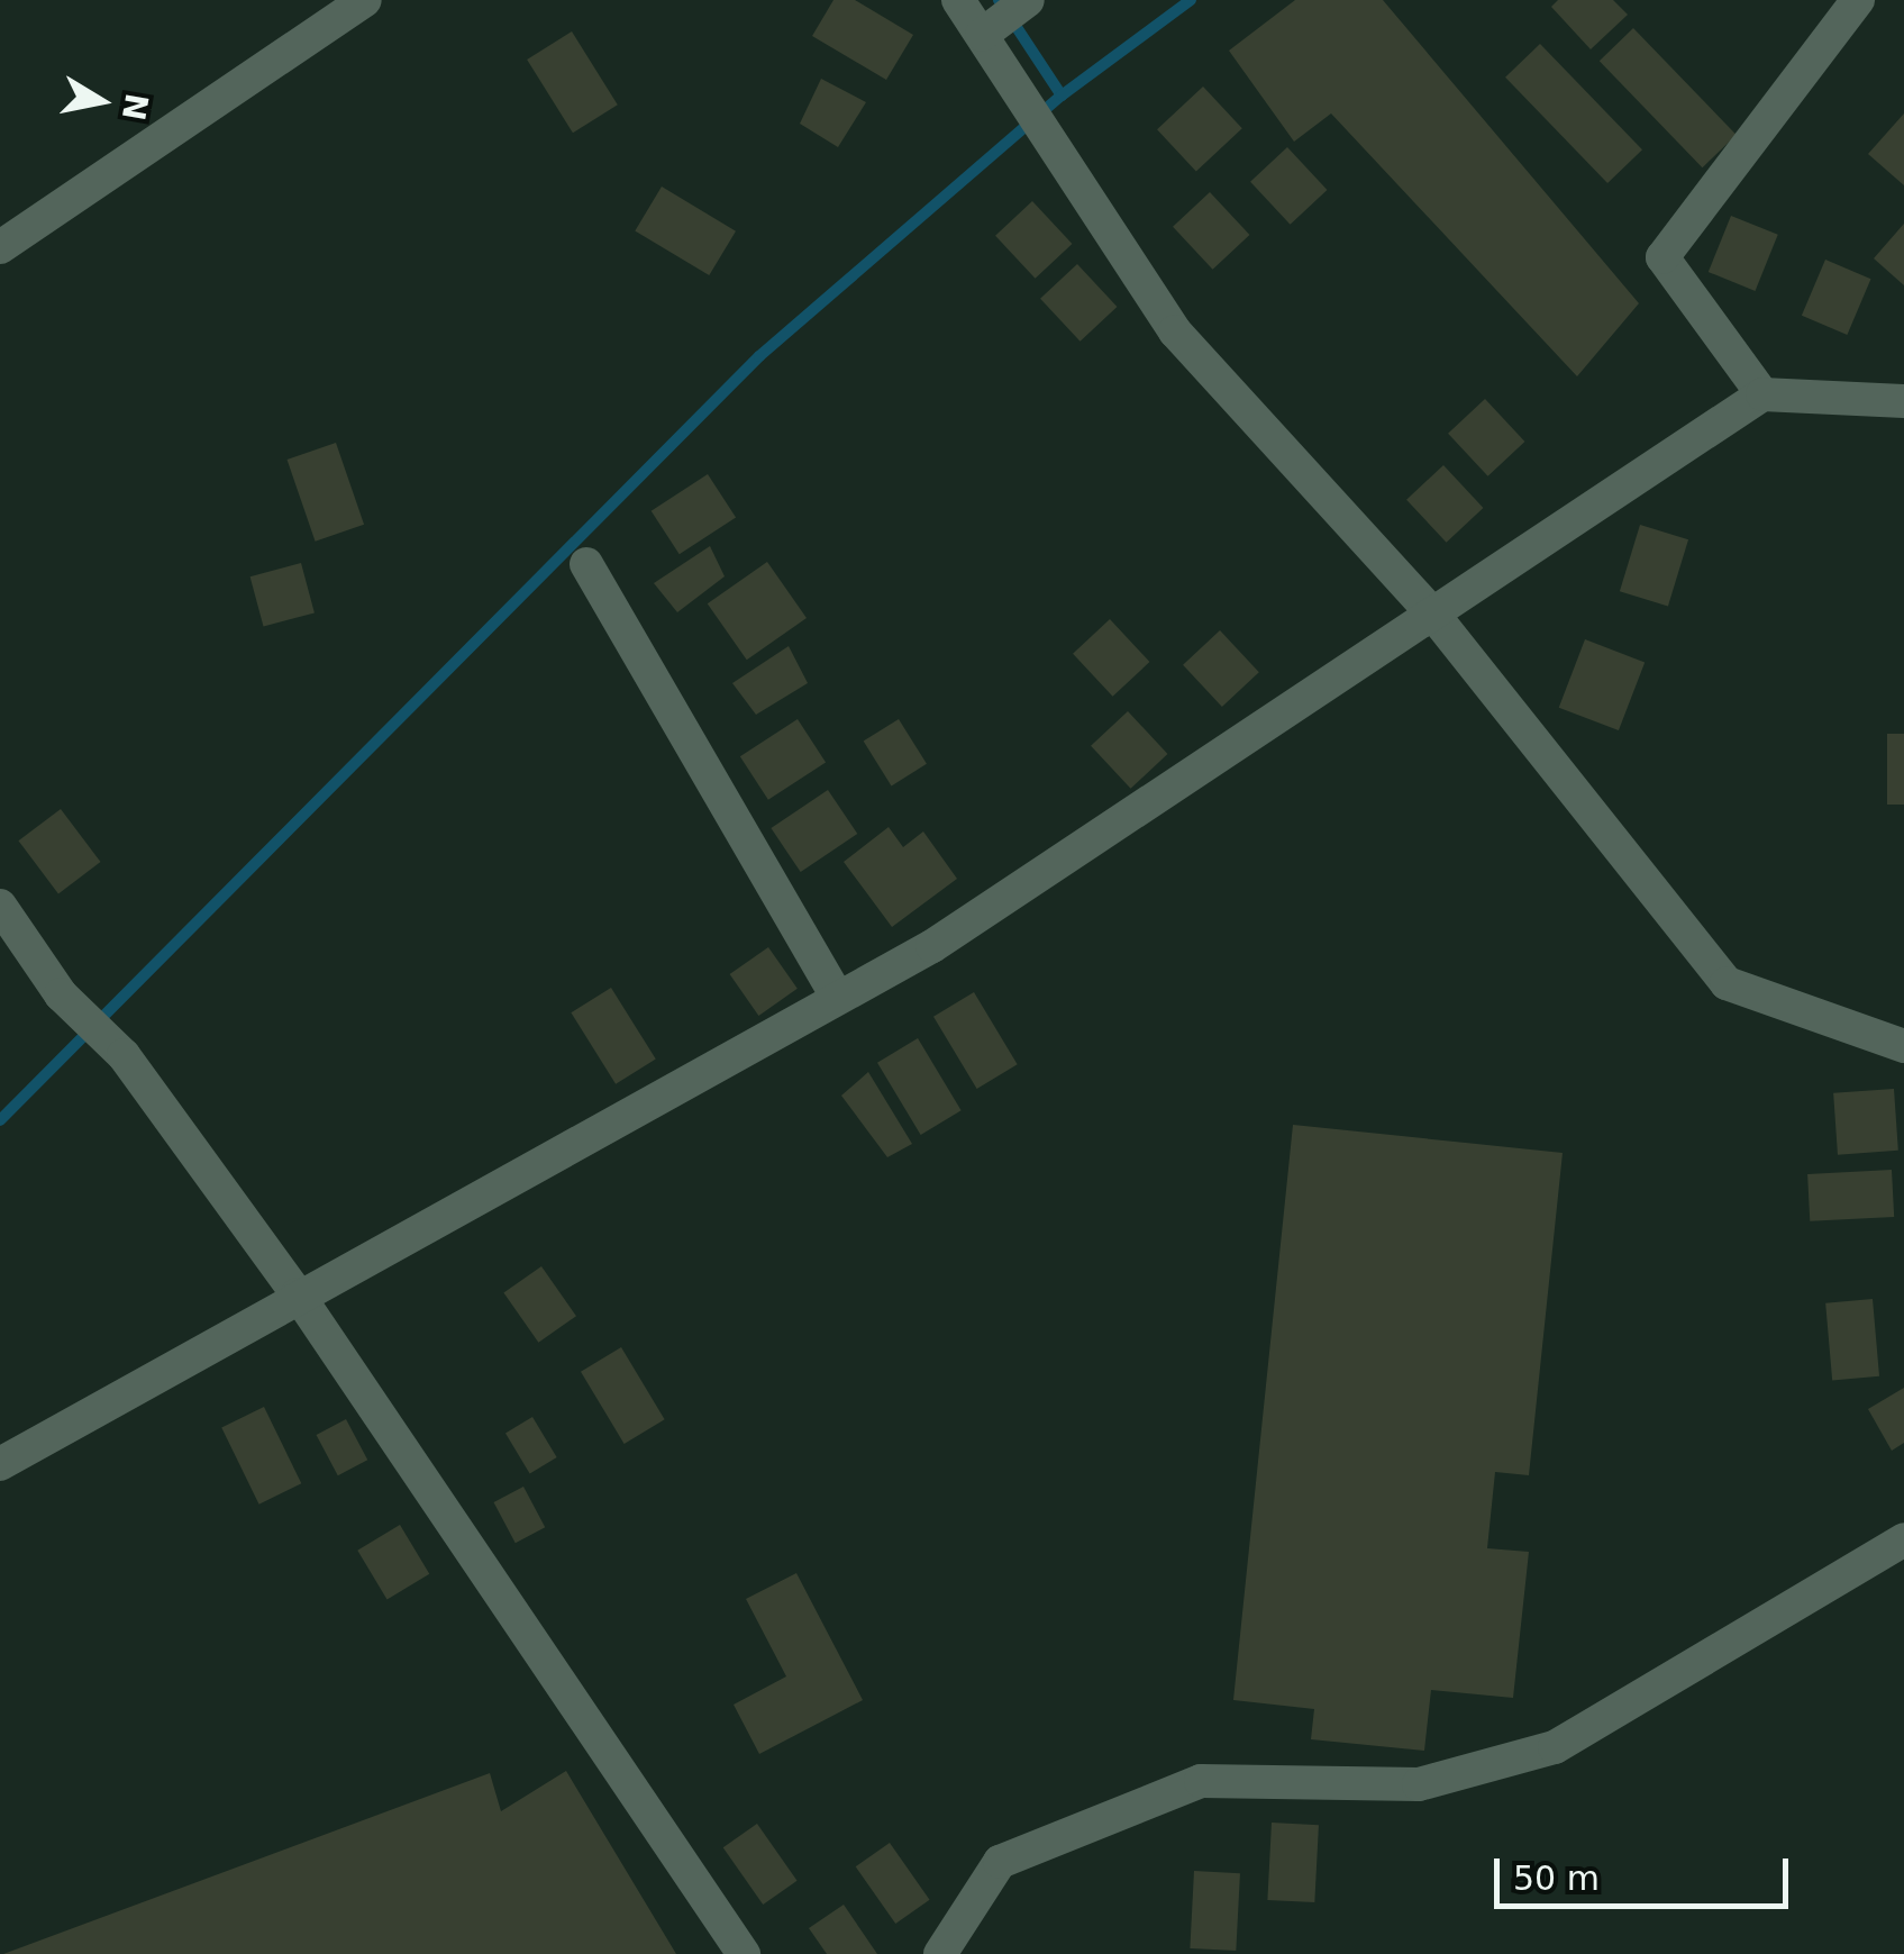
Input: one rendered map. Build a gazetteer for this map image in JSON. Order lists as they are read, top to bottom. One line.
{"scale_bar":"50 m","north":"right"}
